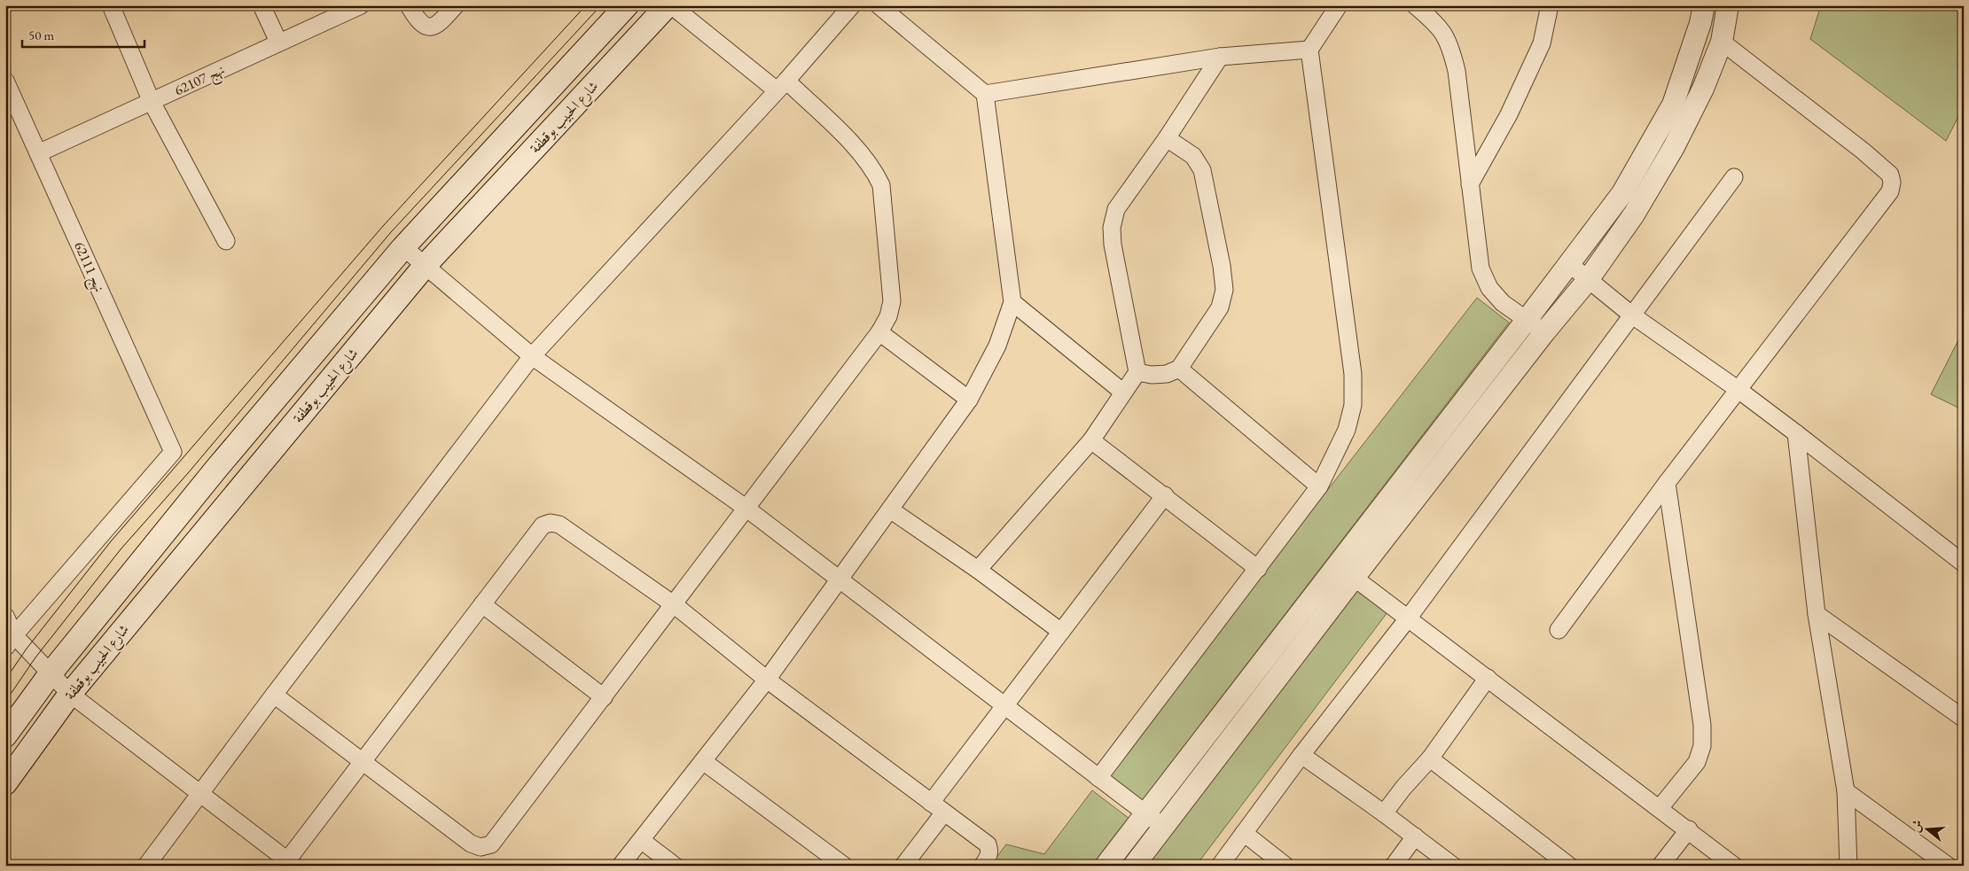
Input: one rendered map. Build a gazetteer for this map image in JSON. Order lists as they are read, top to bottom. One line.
{"streets":{"main road":["شارع الحبيب بوقطفة"],"street":["نهج 62107","نهج 62111"]},"crossings":[["نهج 62107","نهج 62111"]],"scale_bar":"50 m","north":"left"}
